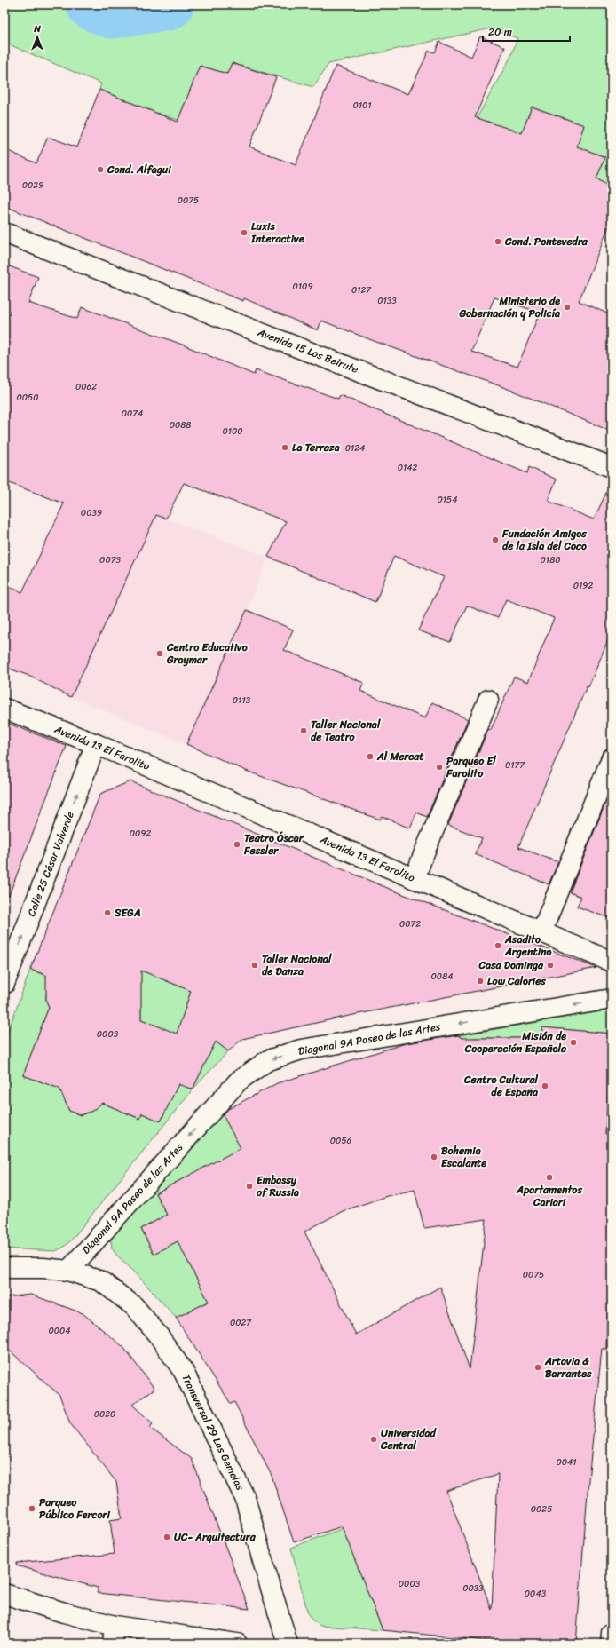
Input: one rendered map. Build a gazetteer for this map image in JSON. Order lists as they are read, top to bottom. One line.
{"streets":{"street":["Avenida 15 Los Beirute","Avenida 13 El Farolito","Calle 25 César Valverde","Diagonal 9A Paseo de las Artes","Transversal 29 Las Gemelas"]},"crossings":[["Avenida 13 El Farolito","Calle 25 César Valverde"],["Diagonal 9A Paseo de las Artes","Transversal 29 Las Gemelas"]],"one_way":["Calle 25 César Valverde","Diagonal 9A Paseo de las Artes"],"places":["Cond. Alfagui","Luxis Interactive","Cond. Pontevedra","Ministerio de Gobernación y Policía","La Terraza","Fundación Amigos de la Isla del Coco","Centro Educativo Graymar","Taller Nacional de Teatro","Al Mercat","Parqueo El Farolito","Teatro Óscar Fessler","SEGA","Asadito Argentino","Taller Nacional de Danza","Casa Dominga","Low Calories","Misión de Cooperación Española","Centro Cultural de España","Bohemia Escalante","Apartamentos Cariari","Embassy of Russia","Artavia & Barrantes","Universidad Central","Parqueo Público Fercori","UC- Arquitectura"],"house_numbers":["0101","0029","0075","0109","0127","0133","0062","0050","0074","0088","0100","0124","0142","0154","0039","0073","0180","0192","0113","0177","0092","0072","0084","0003","0056","0075","0027","0004","0020","0041","0025","0003","0033","0043"],"scale_bar":"20 m","north":"top"}
